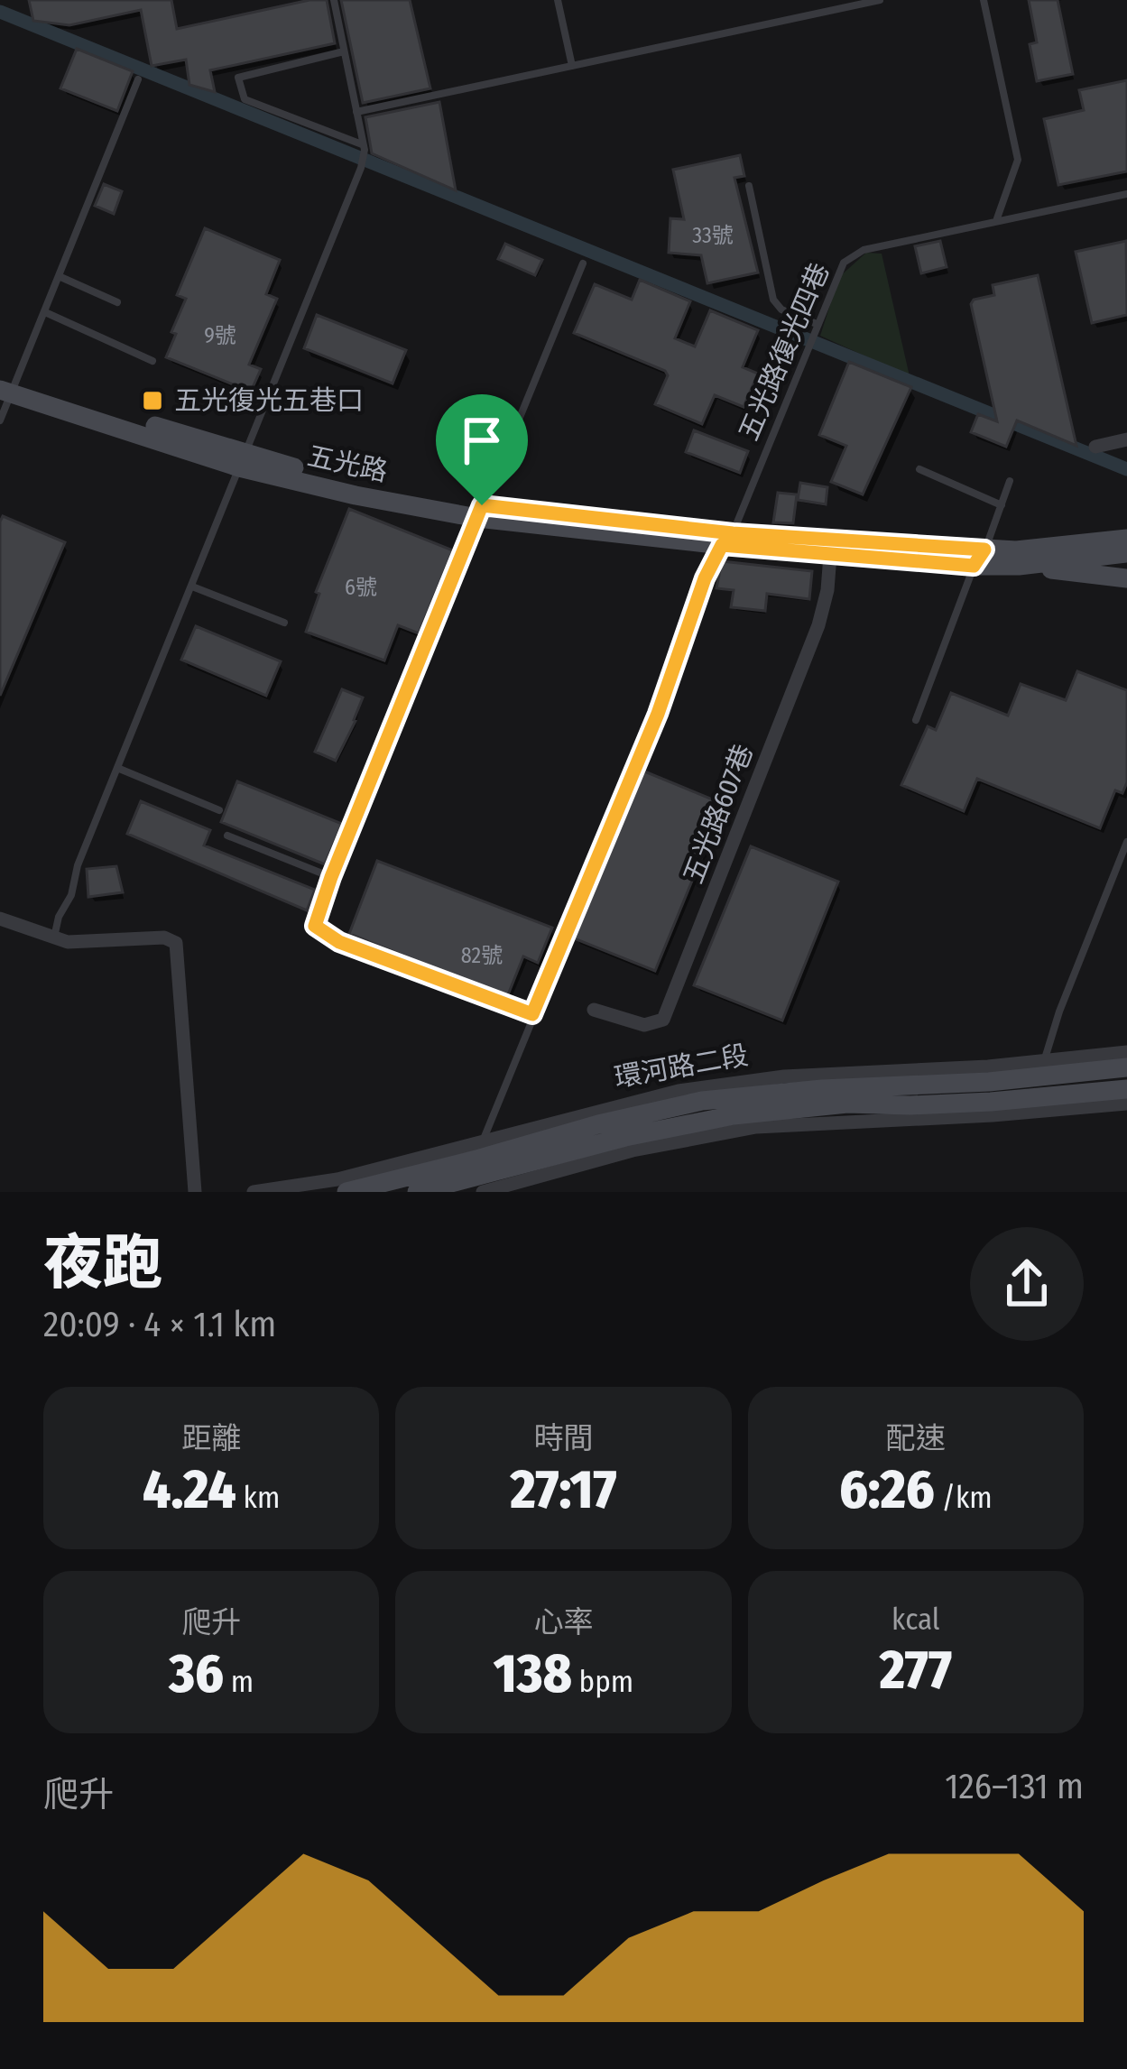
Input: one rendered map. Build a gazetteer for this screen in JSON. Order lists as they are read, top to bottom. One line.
{"streets":{"street":["五光路","五光路607巷","環河路二段"],"lane":["五光路復光四巷"]},"crossings":[["五光路復光四巷","五光路"],["五光路復光四巷","環河路二段"],["五光路","五光路607巷"]],"places":{"transit":["五光復光五巷口"]},"house_numbers":["33號","9號","6號","82號"],"page":{"heading":["夜跑","20:09 · 4 × 1.1 km"],"stats":[["距離","4.24 km"],["時間","27:17"],["配速","6:26 /km"],["爬升","36 m"],["心率","138 bpm"],["kcal","277"]],"chart":["爬升","126–131 m"]}}
